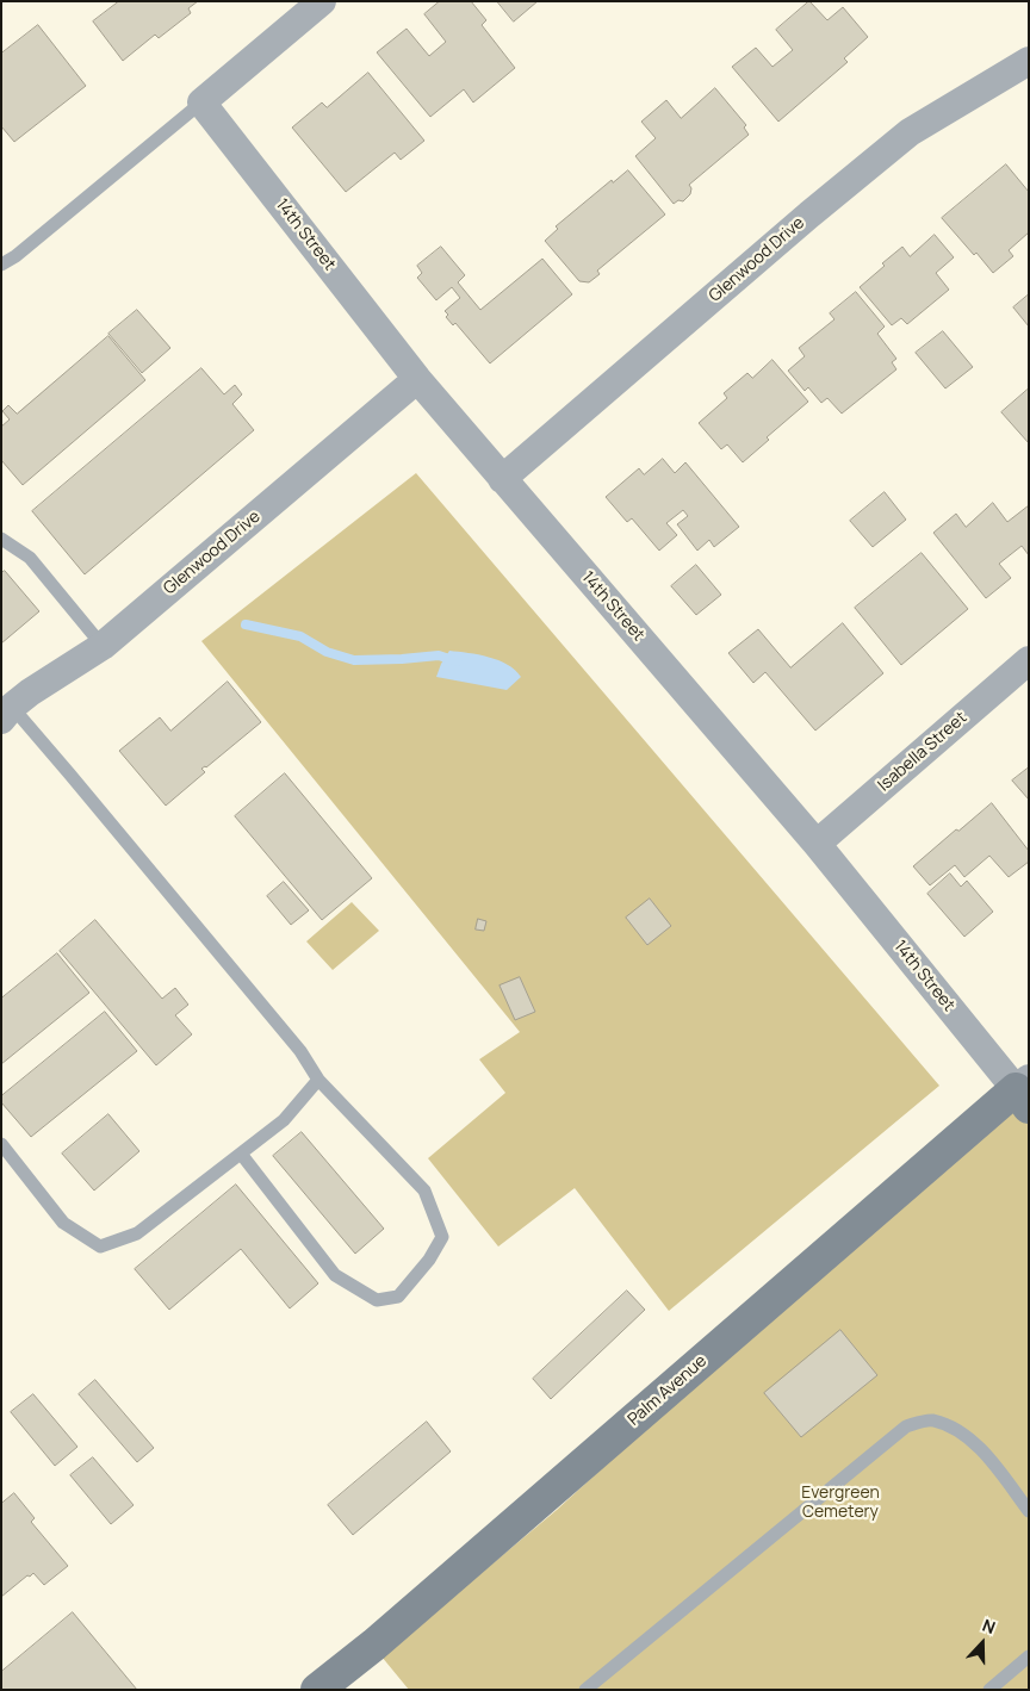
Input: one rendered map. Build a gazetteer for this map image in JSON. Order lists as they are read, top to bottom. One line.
{"streets":{"street":["14th Street","Glenwood Drive","Isabella Street","Palm Avenue"]},"crossings":[["14th Street","Glenwood Drive"],["14th Street","Isabella Street"],["14th Street","Palm Avenue"]],"parks":["Evergreen Cemetery"],"north":"top"}
